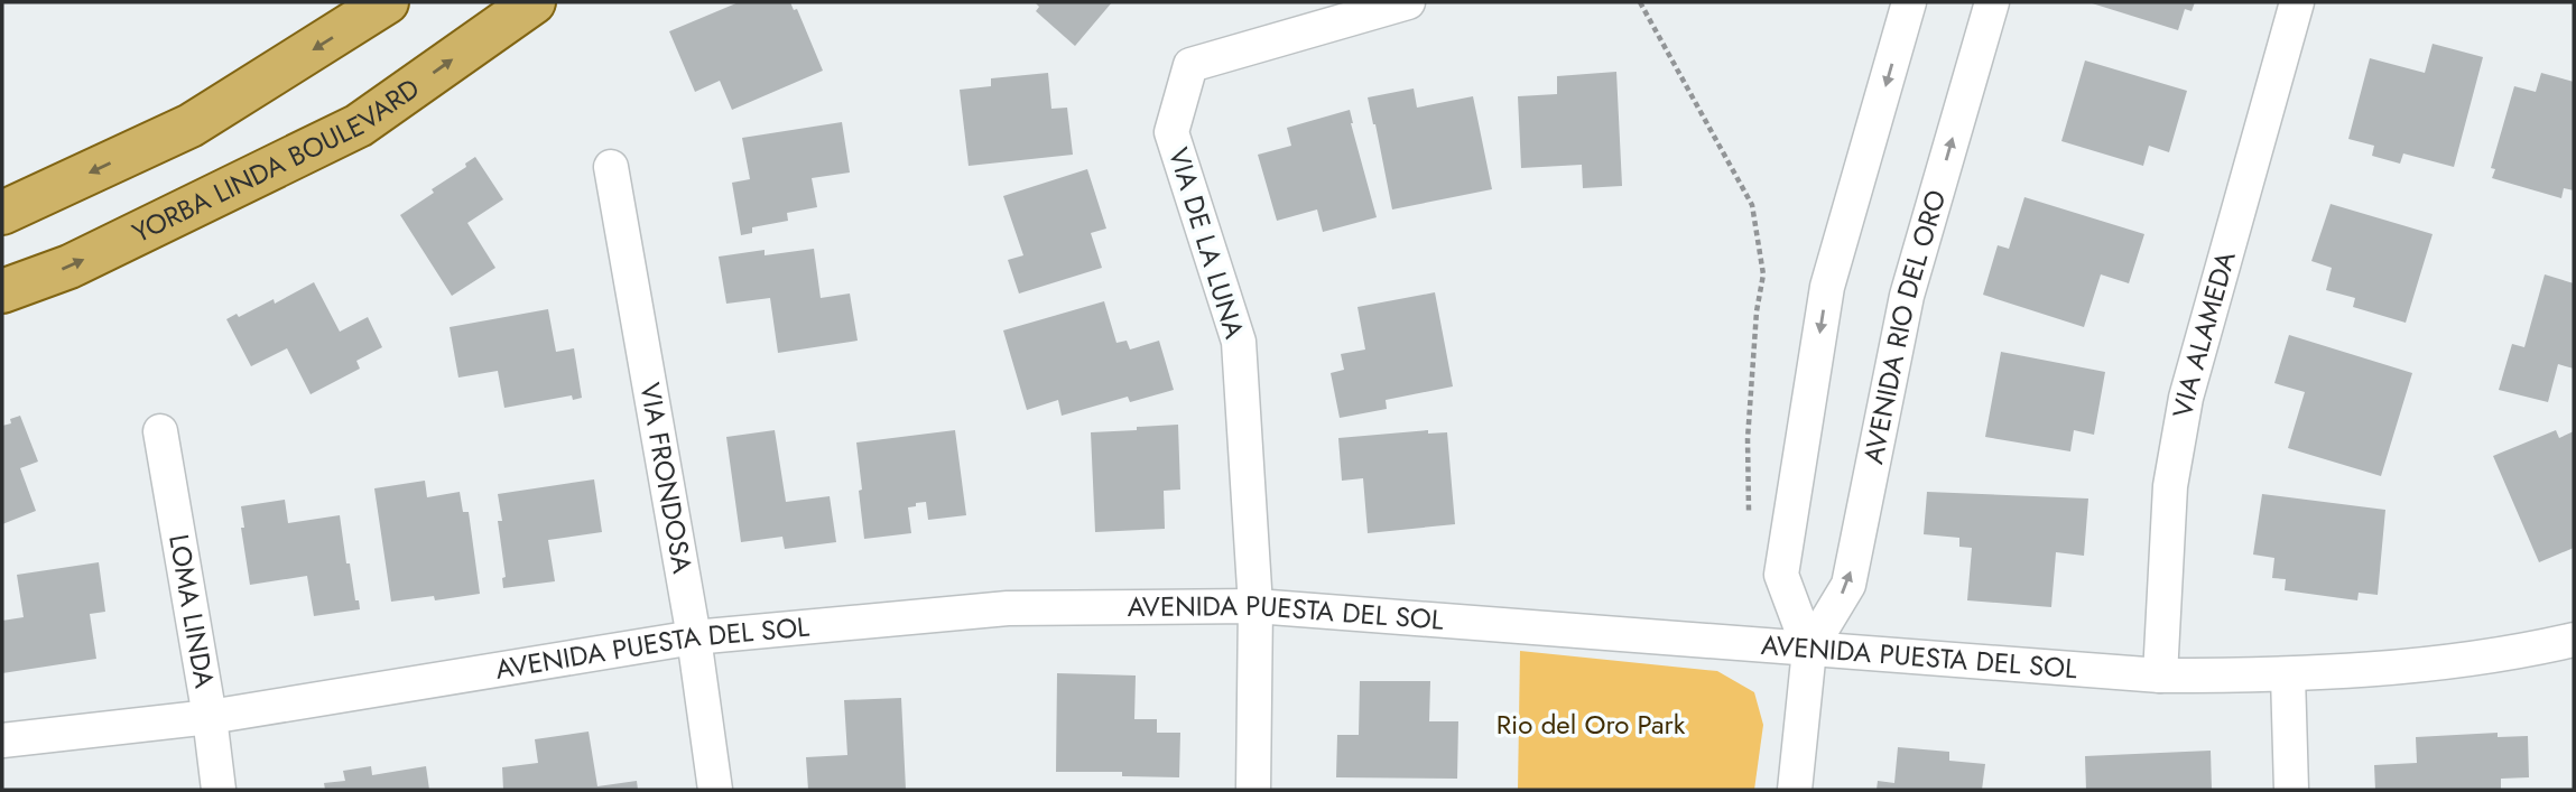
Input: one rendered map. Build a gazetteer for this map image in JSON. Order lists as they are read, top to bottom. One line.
{"streets":{"main road":["YORBA LINDA BOULEVARD"],"street":["VIA DE LA LUNA","AVENIDA RIO DEL ORO","VIA ALAMEDA","VIA FRONDOSA","LOMA LINDA","AVENIDA PUESTA DEL SOL"]},"crossings":[["VIA DE LA LUNA","AVENIDA PUESTA DEL SOL"],["AVENIDA RIO DEL ORO","AVENIDA PUESTA DEL SOL"],["VIA ALAMEDA","AVENIDA PUESTA DEL SOL"],["VIA FRONDOSA","AVENIDA PUESTA DEL SOL"],["LOMA LINDA","AVENIDA PUESTA DEL SOL"]],"parks":["Rio del Oro Park"]}
